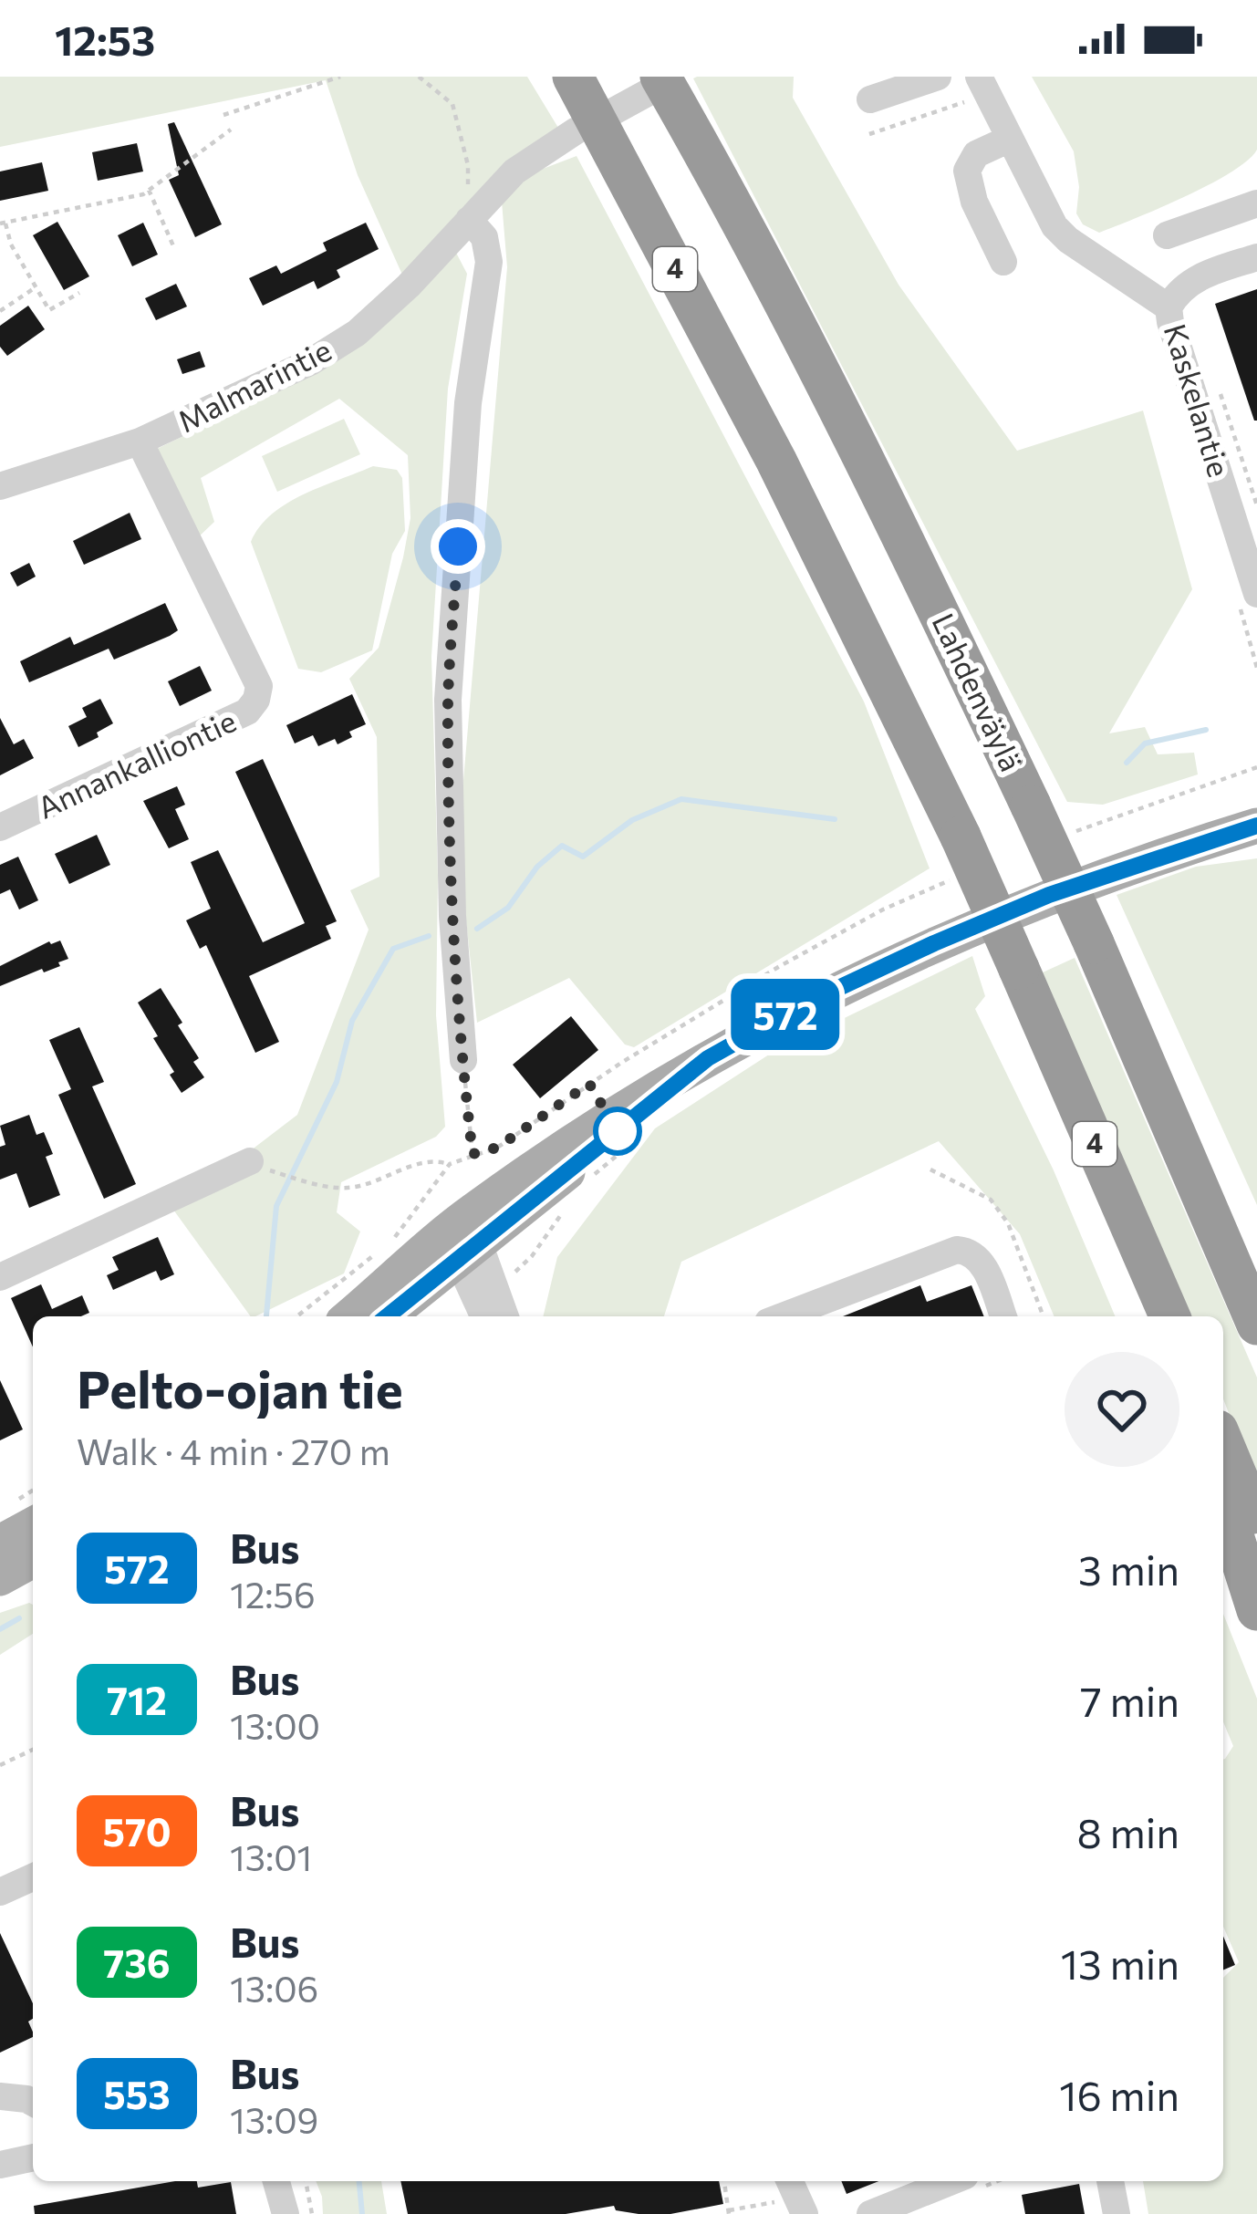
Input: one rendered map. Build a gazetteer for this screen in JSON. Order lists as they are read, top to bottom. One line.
{"streets":{"highway":["4","Lahdenväylä"],"street":["Malmarintie","Kaskelantie","Annankalliontie"]},"crossings":[["Malmarintie","Annankalliontie"]],"lines":["bus line 572"],"page":{"status":"12:53","on_map":"572","heading":["Pelto-ojan tie","Walk · 4 min · 270 m"],"list":[{"mark":"572","name":"Bus","note":"12:56","value":"3 min"},{"mark":"712","name":"Bus","note":"13:00","value":"7 min"},{"mark":"570","name":"Bus","note":"13:01","value":"8 min"},{"mark":"736","name":"Bus","note":"13:06","value":"13 min"},{"mark":"553","name":"Bus","note":"13:09","value":"16 min"}]}}
